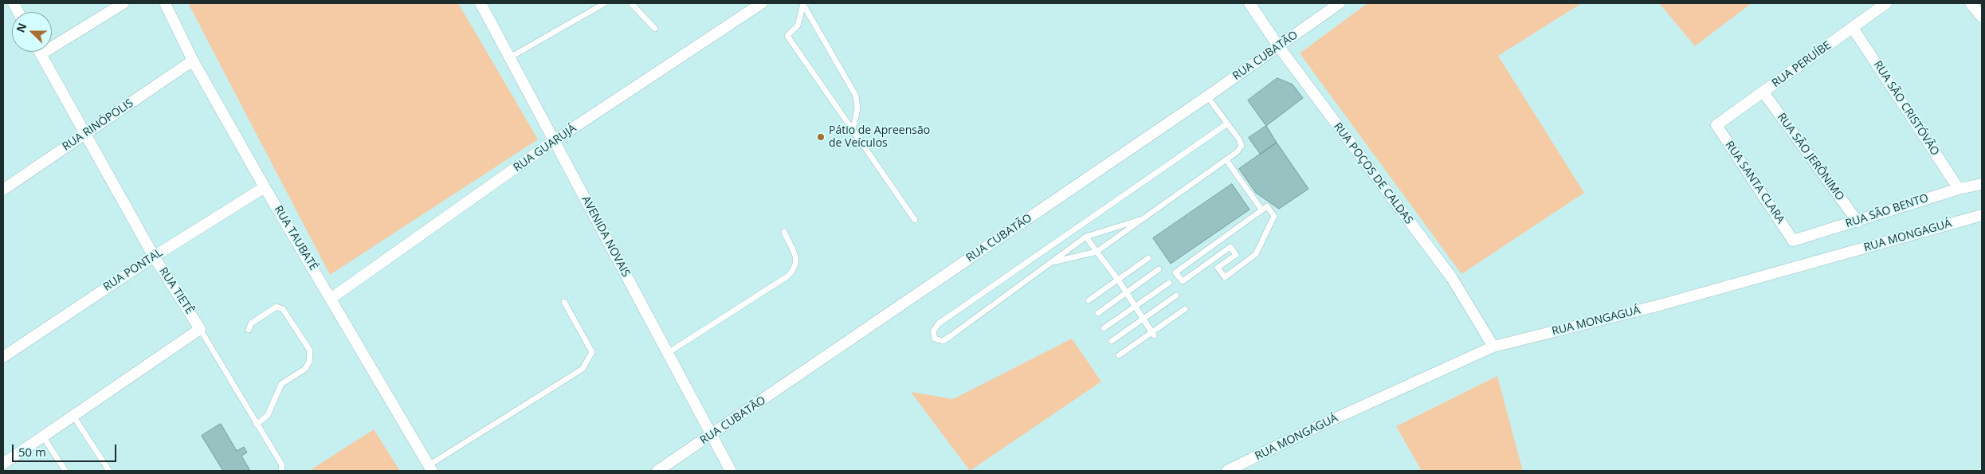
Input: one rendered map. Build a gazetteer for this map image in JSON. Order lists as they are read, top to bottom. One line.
{"streets":{"street":["RUA CUBATÃO","RUA PERUÍBE","RUA SÃO CRISTÓVÃO","RUA RINÓPOLIS","RUA GUARUJÁ","RUA SÃO JERÔNIMO","RUA POÇOS DE CALDAS","RUA SANTA CLARA","RUA SÃO BENTO","RUA MONGAGUÁ","AVENIDA NOVAIS","RUA TAUBATÉ","RUA PONTAL","RUA TIETÊ"]},"crossings":[["RUA CUBATÃO","RUA POÇOS DE CALDAS"],["RUA CUBATÃO","AVENIDA NOVAIS"],["RUA PERUÍBE","RUA SÃO CRISTÓVÃO"],["RUA PERUÍBE","RUA SÃO JERÔNIMO"],["RUA PERUÍBE","RUA SANTA CLARA"],["RUA SÃO CRISTÓVÃO","RUA SÃO BENTO"],["RUA RINÓPOLIS","RUA TAUBATÉ"],["RUA RINÓPOLIS","RUA TIETÊ"],["RUA GUARUJÁ","AVENIDA NOVAIS"],["RUA GUARUJÁ","RUA TAUBATÉ"],["RUA SÃO JERÔNIMO","RUA SÃO BENTO"],["RUA POÇOS DE CALDAS","RUA MONGAGUÁ"],["RUA SANTA CLARA","RUA SÃO BENTO"],["RUA TAUBATÉ","RUA PONTAL"],["RUA PONTAL","RUA TIETÊ"]],"places":["Pátio de Apreensão de Veículos"],"scale_bar":"50 m","north":"left"}
